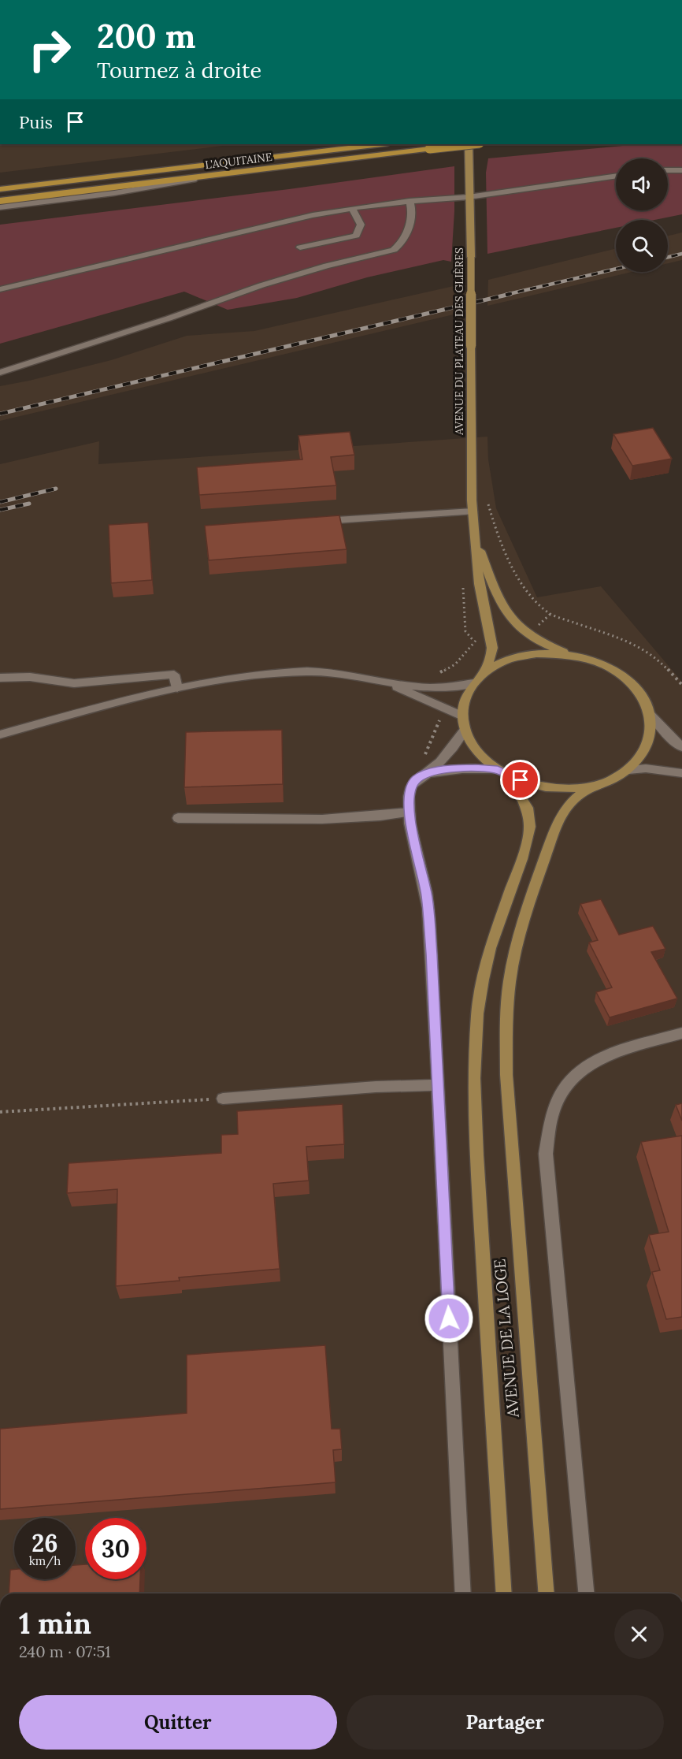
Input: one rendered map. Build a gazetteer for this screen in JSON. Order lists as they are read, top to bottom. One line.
{"streets":{"highway":["L'AQUITAINE"],"main road":["AVENUE DU PLATEAU DES GLIÈRES","AVENUE DE LA LOGE"]},"crossings":[["AVENUE DU PLATEAU DES GLIÈRES","AVENUE DE LA LOGE"]],"page":{"turn":["200 m","Tournez à droite"],"then":"Puis","speed":"26 km/h","limit":"30","heading":["1 min","240 m · 07:51"],"buttons":["Quitter","Partager"]}}
